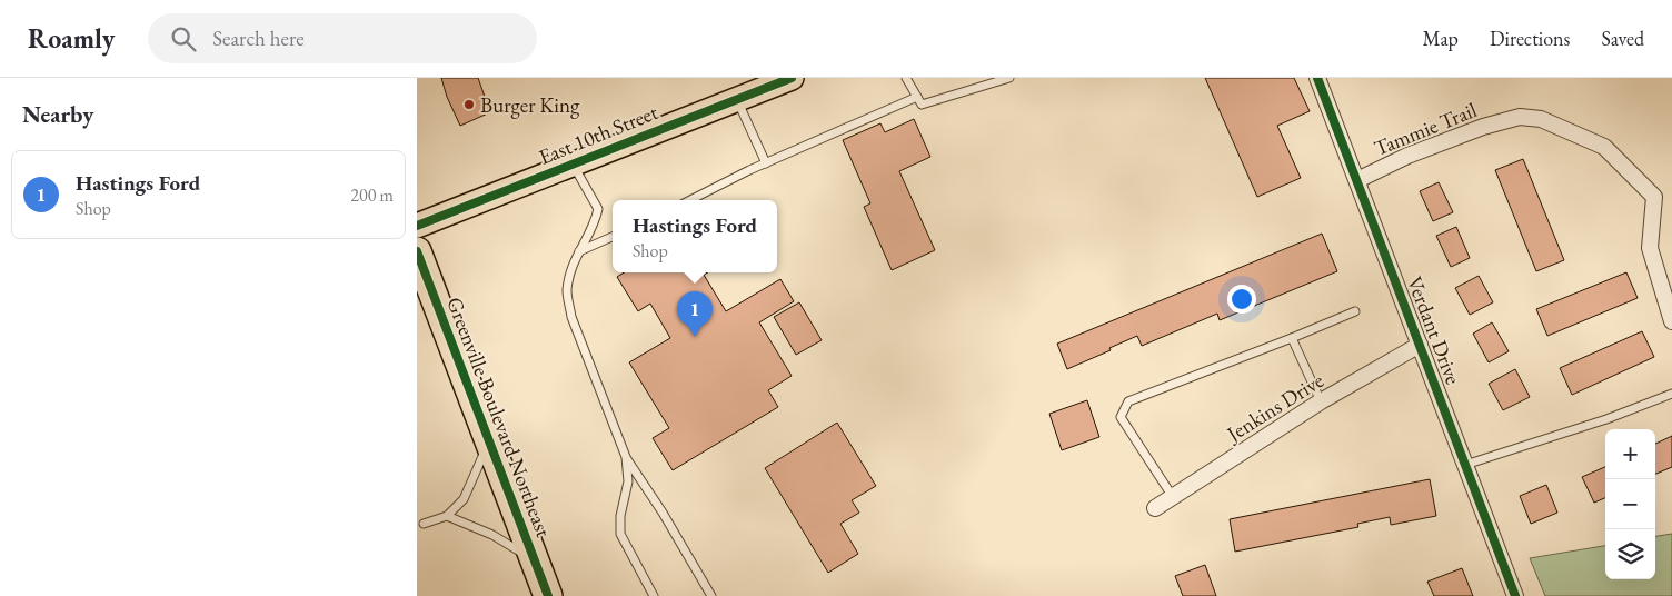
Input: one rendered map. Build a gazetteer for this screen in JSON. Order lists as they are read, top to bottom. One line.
{"streets":{"highway":["Greenville Boulevard Northeast"],"main road":["East 10th Street"],"street":["Tammie Trail","Verdant Drive","Jenkins Drive"]},"crossings":[["Tammie Trail","Verdant Drive"],["Verdant Drive","Jenkins Drive"]],"places":["Burger King"],"page":{"header":"Roamly","search":"Search here","nav":["Map","Directions","Saved"],"heading":"Nearby","list":[{"mark":"1","name":"Hastings Ford","note":"Shop","value":"200 m"}],"popup":["Hastings Ford","Shop"],"pins":"1","map_buttons":["+","−"]}}
